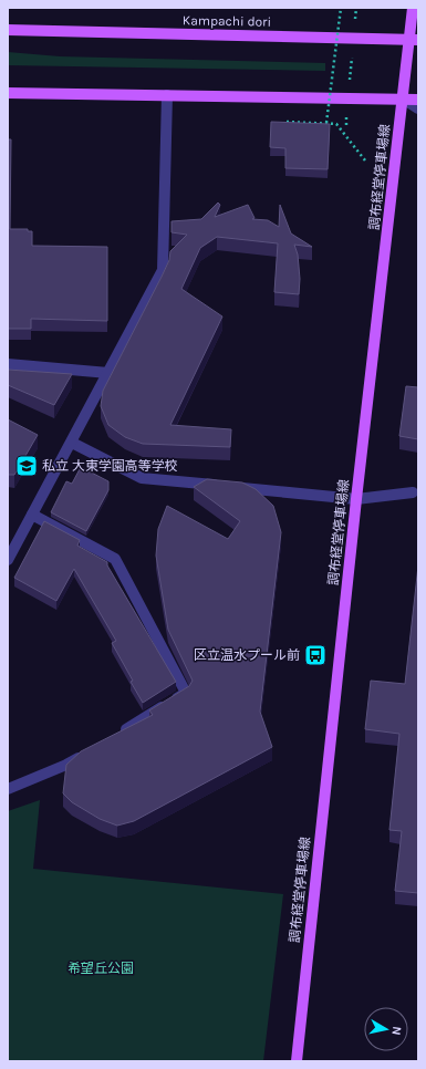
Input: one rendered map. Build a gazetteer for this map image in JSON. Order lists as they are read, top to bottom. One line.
{"streets":{"main road":["Kampachi dori","調布経堂停車場線"]},"crossings":[["Kampachi dori","調布経堂停車場線"]],"parks":["希望丘公園"],"places":{"school or university":["私立 大東学園高等学校"],"bus stop":["区立温水プール前"]},"north":"right"}
